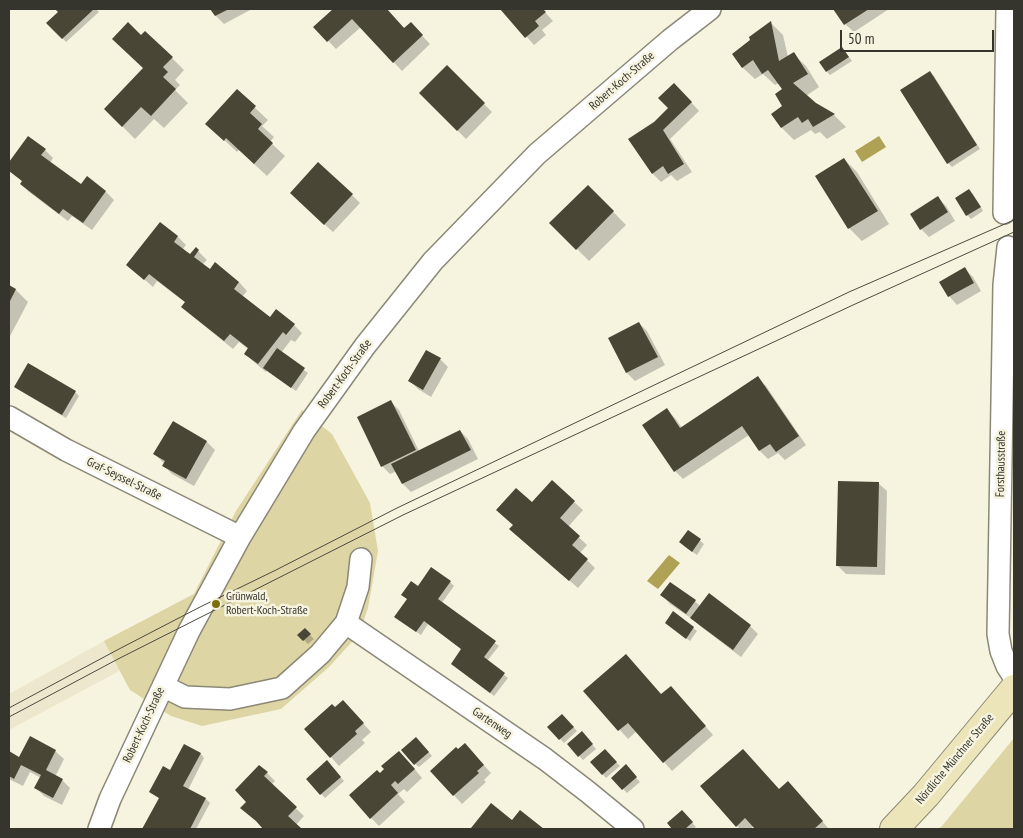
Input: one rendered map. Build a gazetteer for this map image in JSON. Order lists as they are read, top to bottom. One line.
{"streets":{"main road":["Nördliche Münchner Straße"],"street":["Robert-Koch-Straße","Forsthausstraße","Graf-Seyssel-Straße","Gartenweg"]},"crossings":[["Robert-Koch-Straße","Graf-Seyssel-Straße"]],"places":["Grünwald, Robert-Koch-Straße"],"scale_bar":"50 m"}
